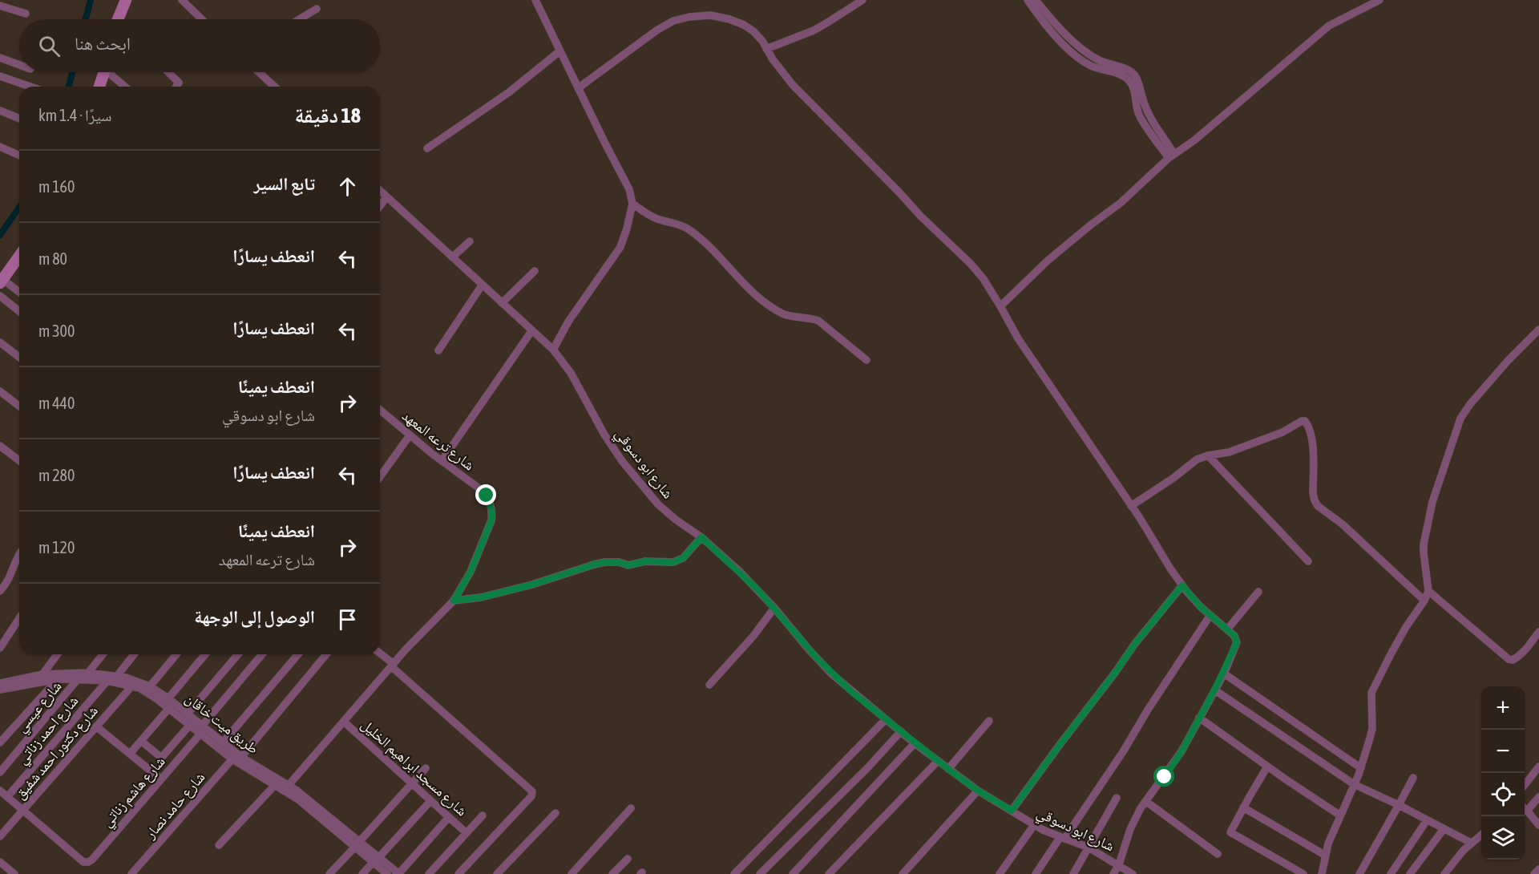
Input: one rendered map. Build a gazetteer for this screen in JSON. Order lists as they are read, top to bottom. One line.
{"streets":{"street":["شارع ترعه المعهد","شارع ابو دسوقي","شارع عيسي","طريق ميت خاقان","شارع احمد زناتي","شارع دكتور احمد شفيق","شارع مسجد ابراهيم الخليل","شارع هاشم زناتي","شارع حامد نصار"]},"crossings":[["شارع ترعه المعهد","طريق ميت خاقان"],["شارع ترعه المعهد","شارع مسجد ابراهيم الخليل"],["شارع عيسي","طريق ميت خاقان"],["طريق ميت خاقان","شارع احمد زناتي"],["طريق ميت خاقان","شارع دكتور احمد شفيق"],["طريق ميت خاقان","شارع هاشم زناتي"],["طريق ميت خاقان","شارع حامد نصار"],["شارع دكتور احمد شفيق","شارع هاشم زناتي"]],"page":{"search":"ابحث هنا","heading":["18 دقيقة","سيرًا · 1.4 km"],"list":[["تابع السير","160 m"],["انعطف يسارًا","80 m"],["انعطف يسارًا","300 m"],["انعطف يمينًا","شارع ابو دسوقي","440 m"],["انعطف يسارًا","280 m"],["انعطف يمينًا","شارع ترعه المعهد","120 m"],"الوصول إلى الوجهة"],"map_buttons":["+","−"]}}
